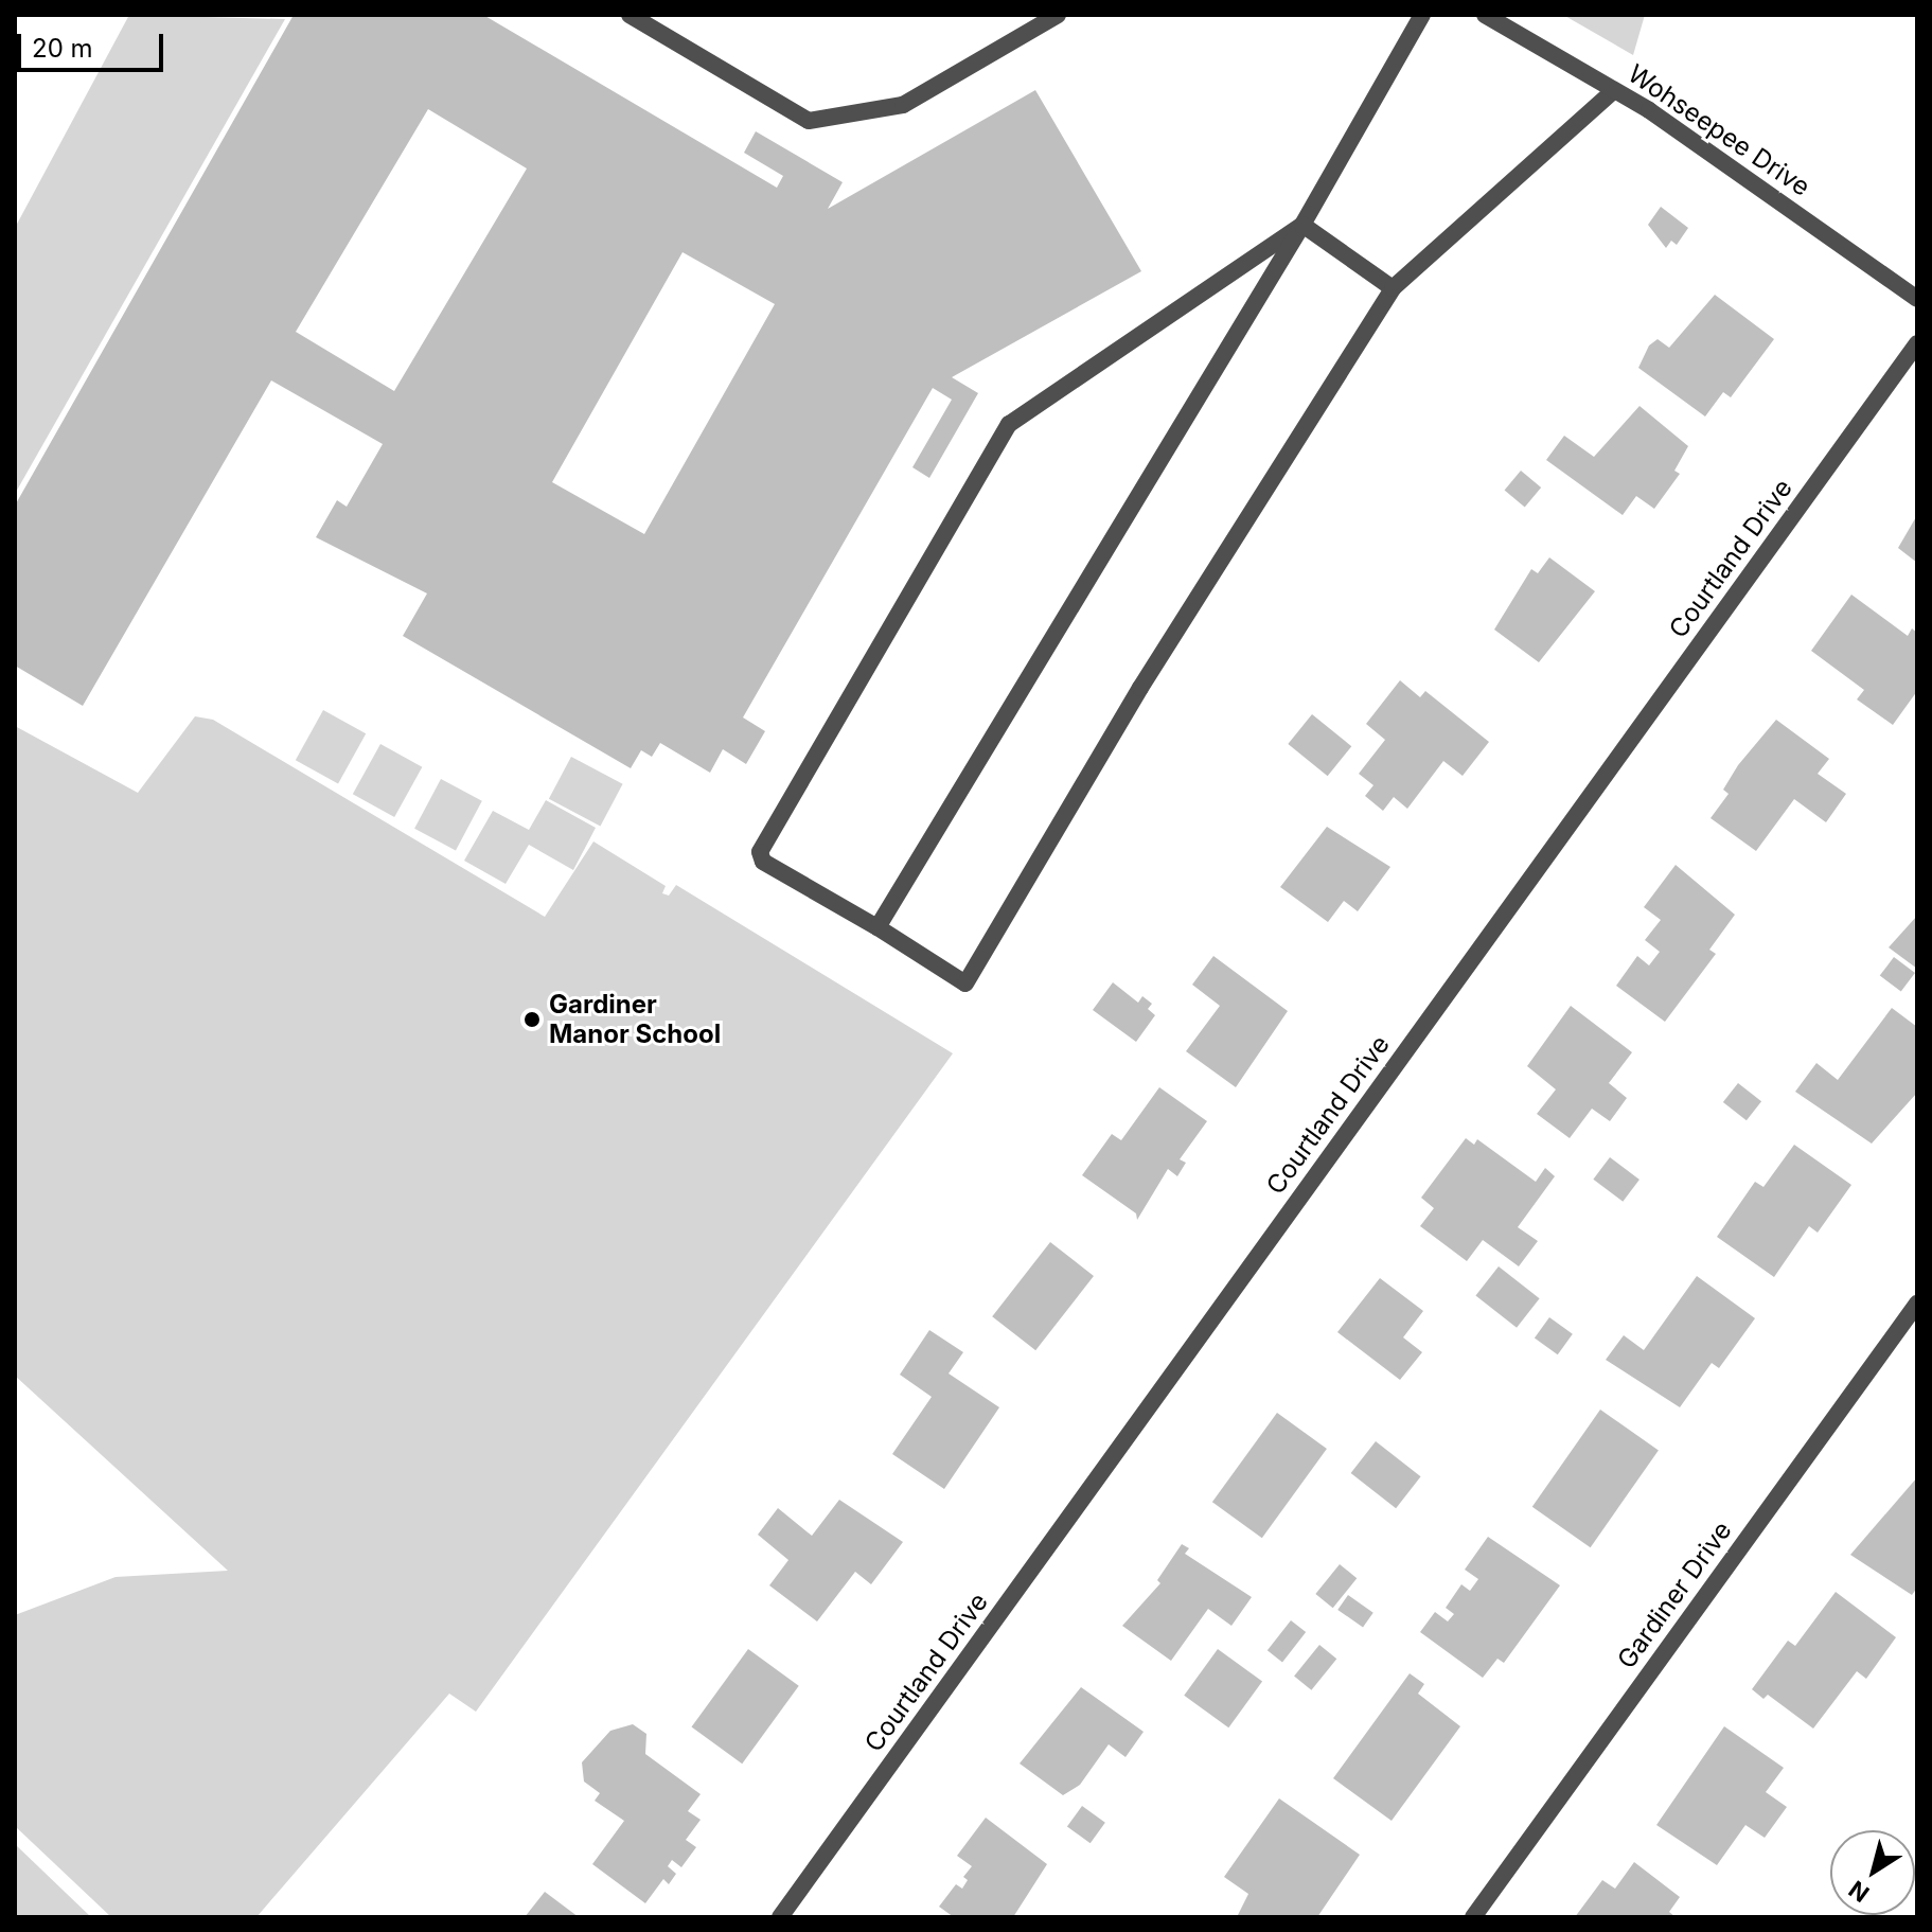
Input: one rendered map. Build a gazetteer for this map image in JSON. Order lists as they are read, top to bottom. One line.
{"streets":{"street":["Wohseepee Drive","Courtland Drive","Gardiner Drive"]},"places":["Gardiner Manor School"],"scale_bar":"20 m","north":"bottom left"}
